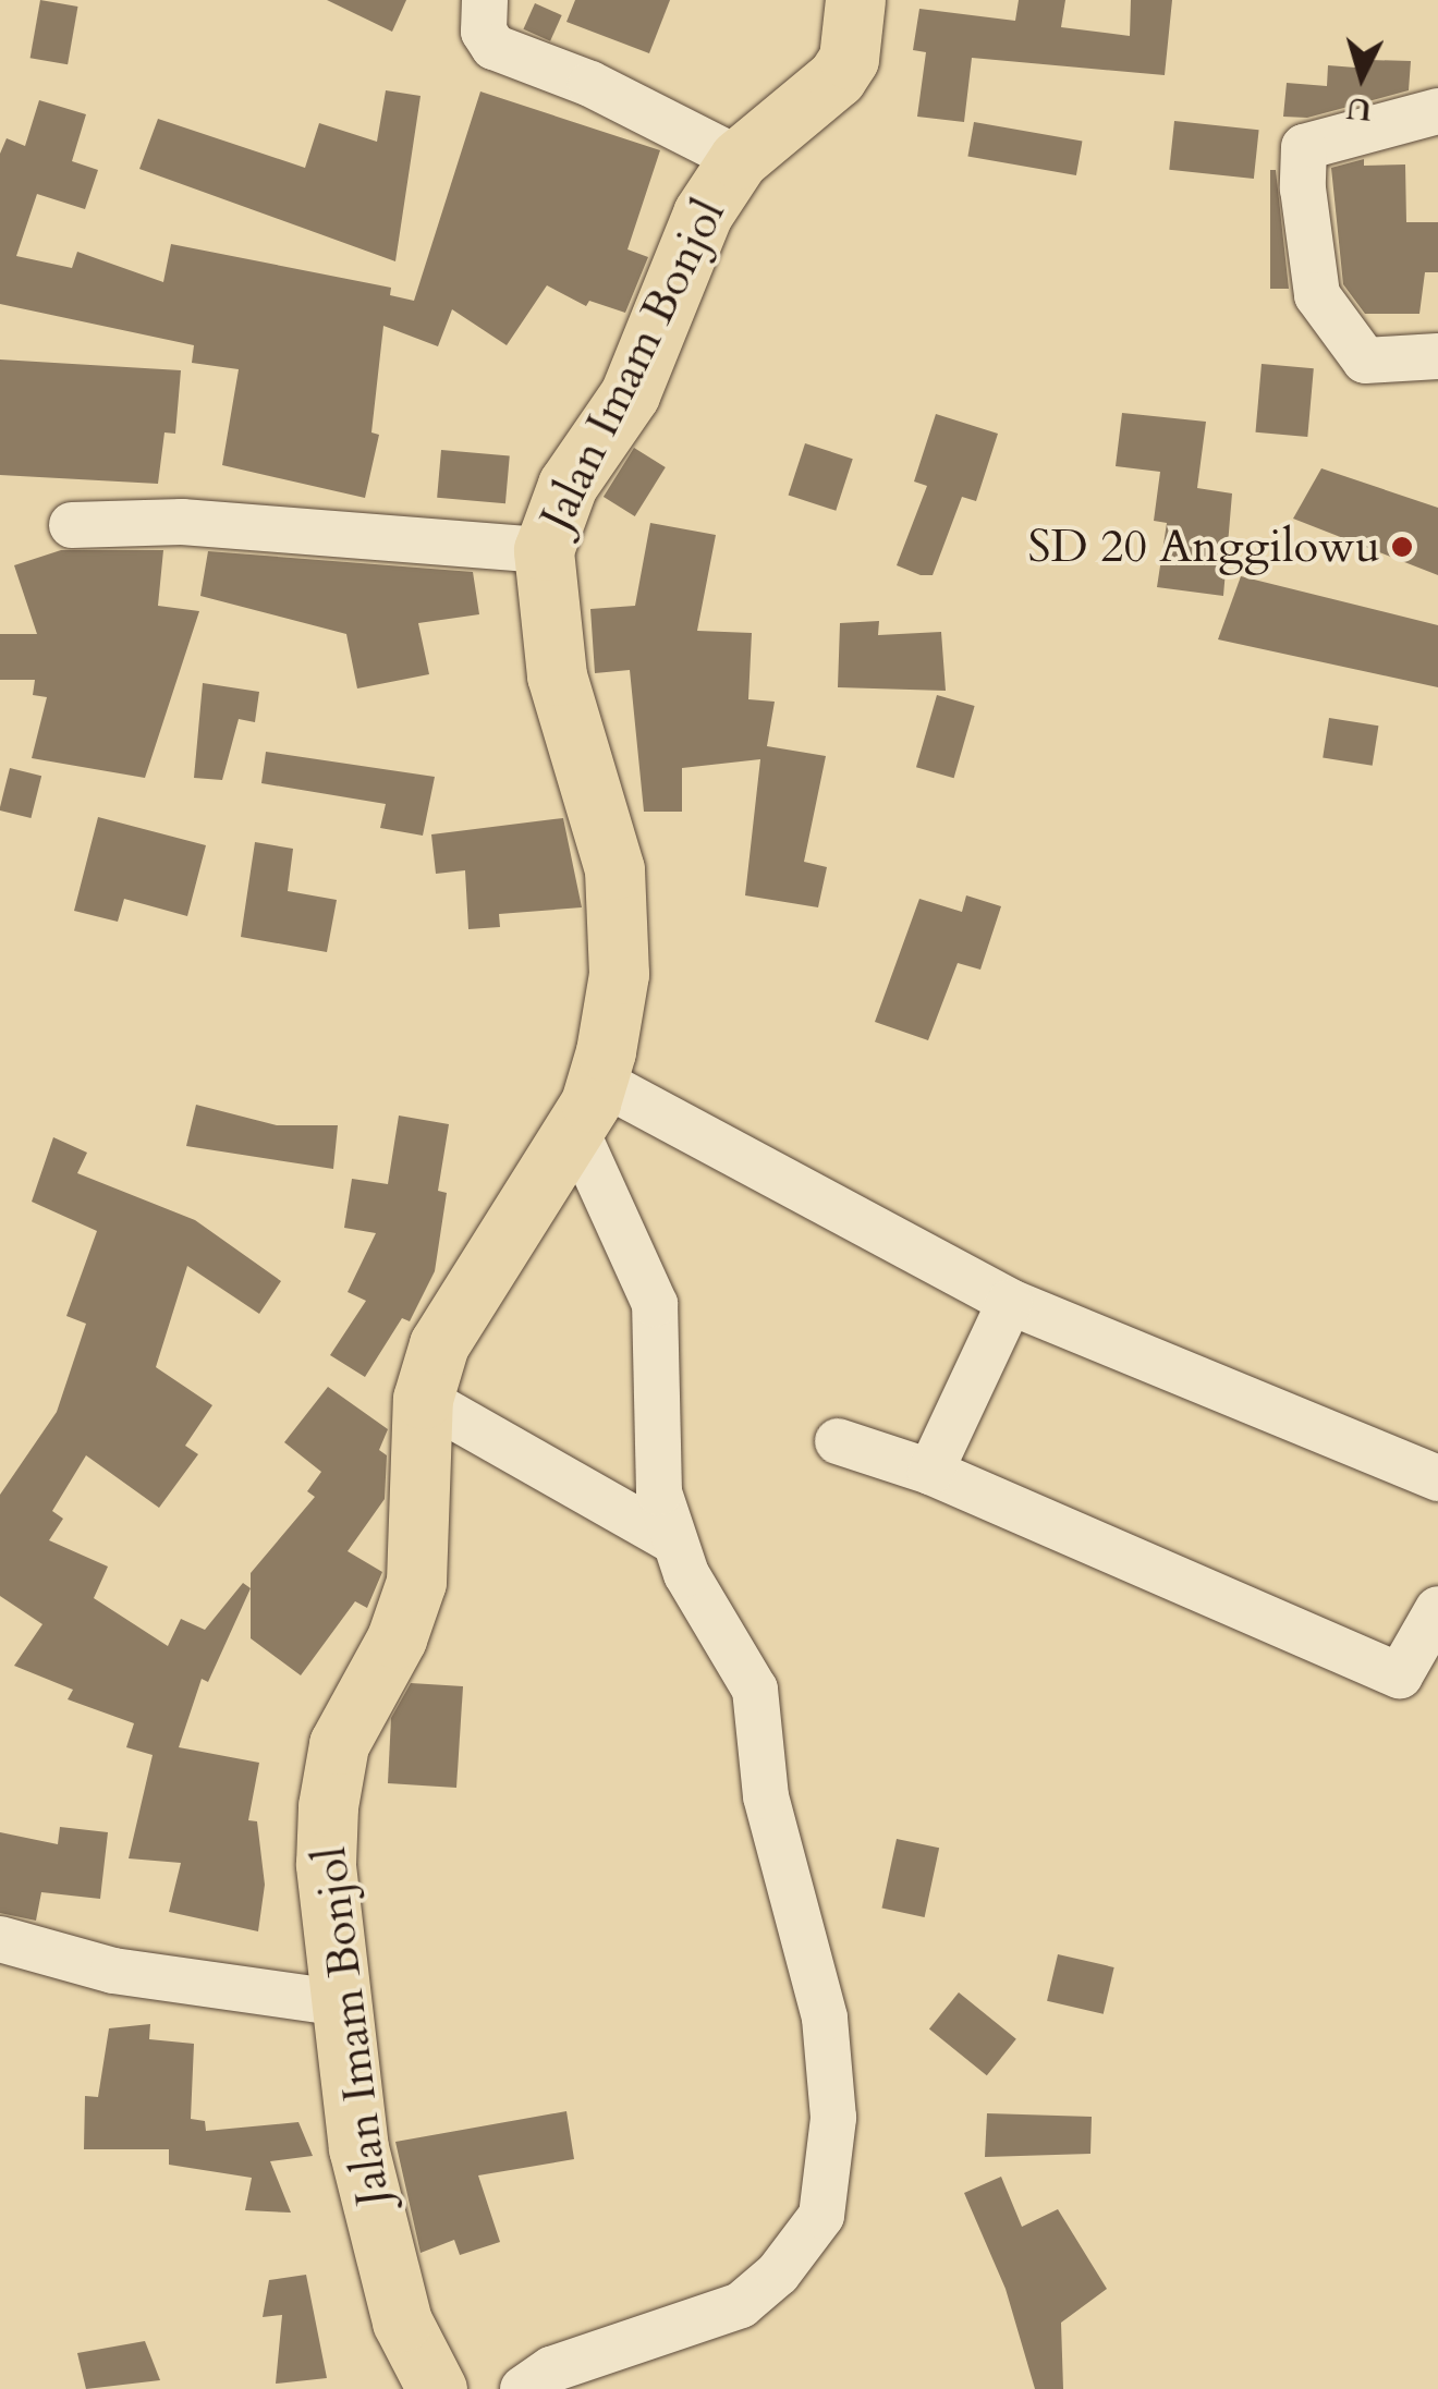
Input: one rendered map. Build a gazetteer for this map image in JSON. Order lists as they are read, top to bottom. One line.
{"streets":{"main road":["Jalan Imam Bonjol"]},"places":["SD 20 Anggilowu"],"north":"bottom"}
